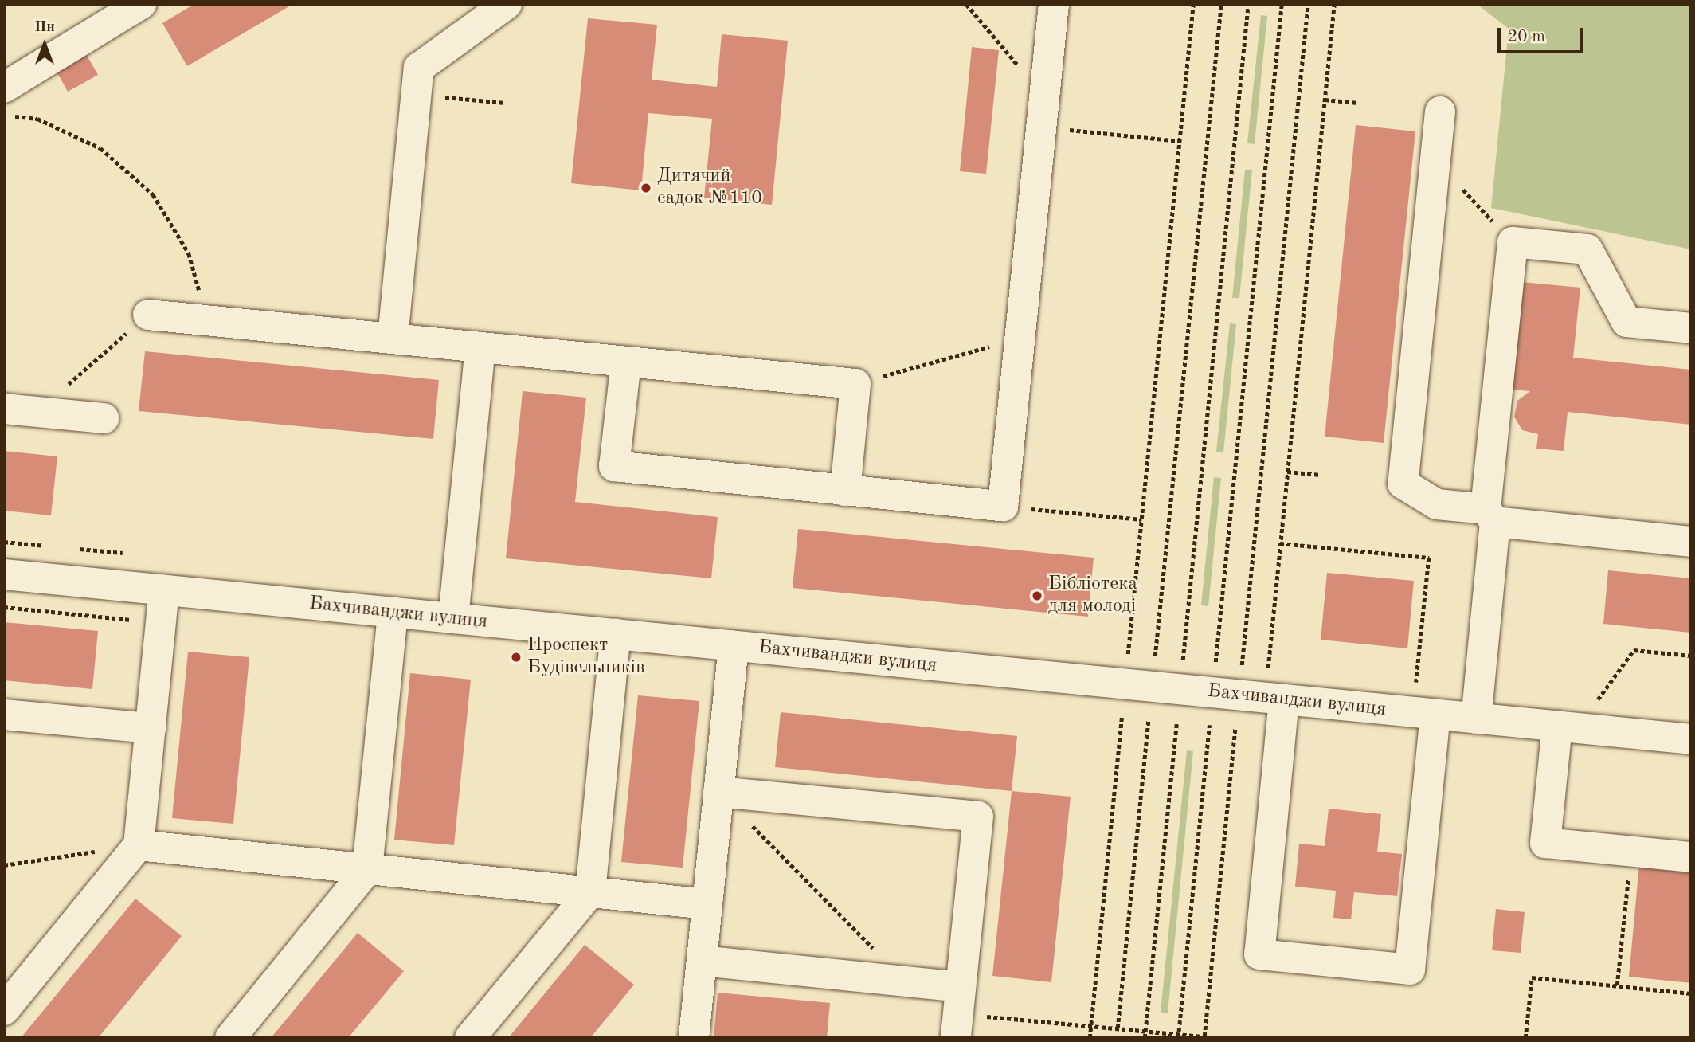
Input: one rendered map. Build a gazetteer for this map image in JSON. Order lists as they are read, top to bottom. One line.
{"streets":{"street":["Бахчиванджи вулиця"]},"places":["Дитячий садок №110","Бібліотека для молоді","Проспект Будівельників"],"scale_bar":"20 m","north":"top"}
